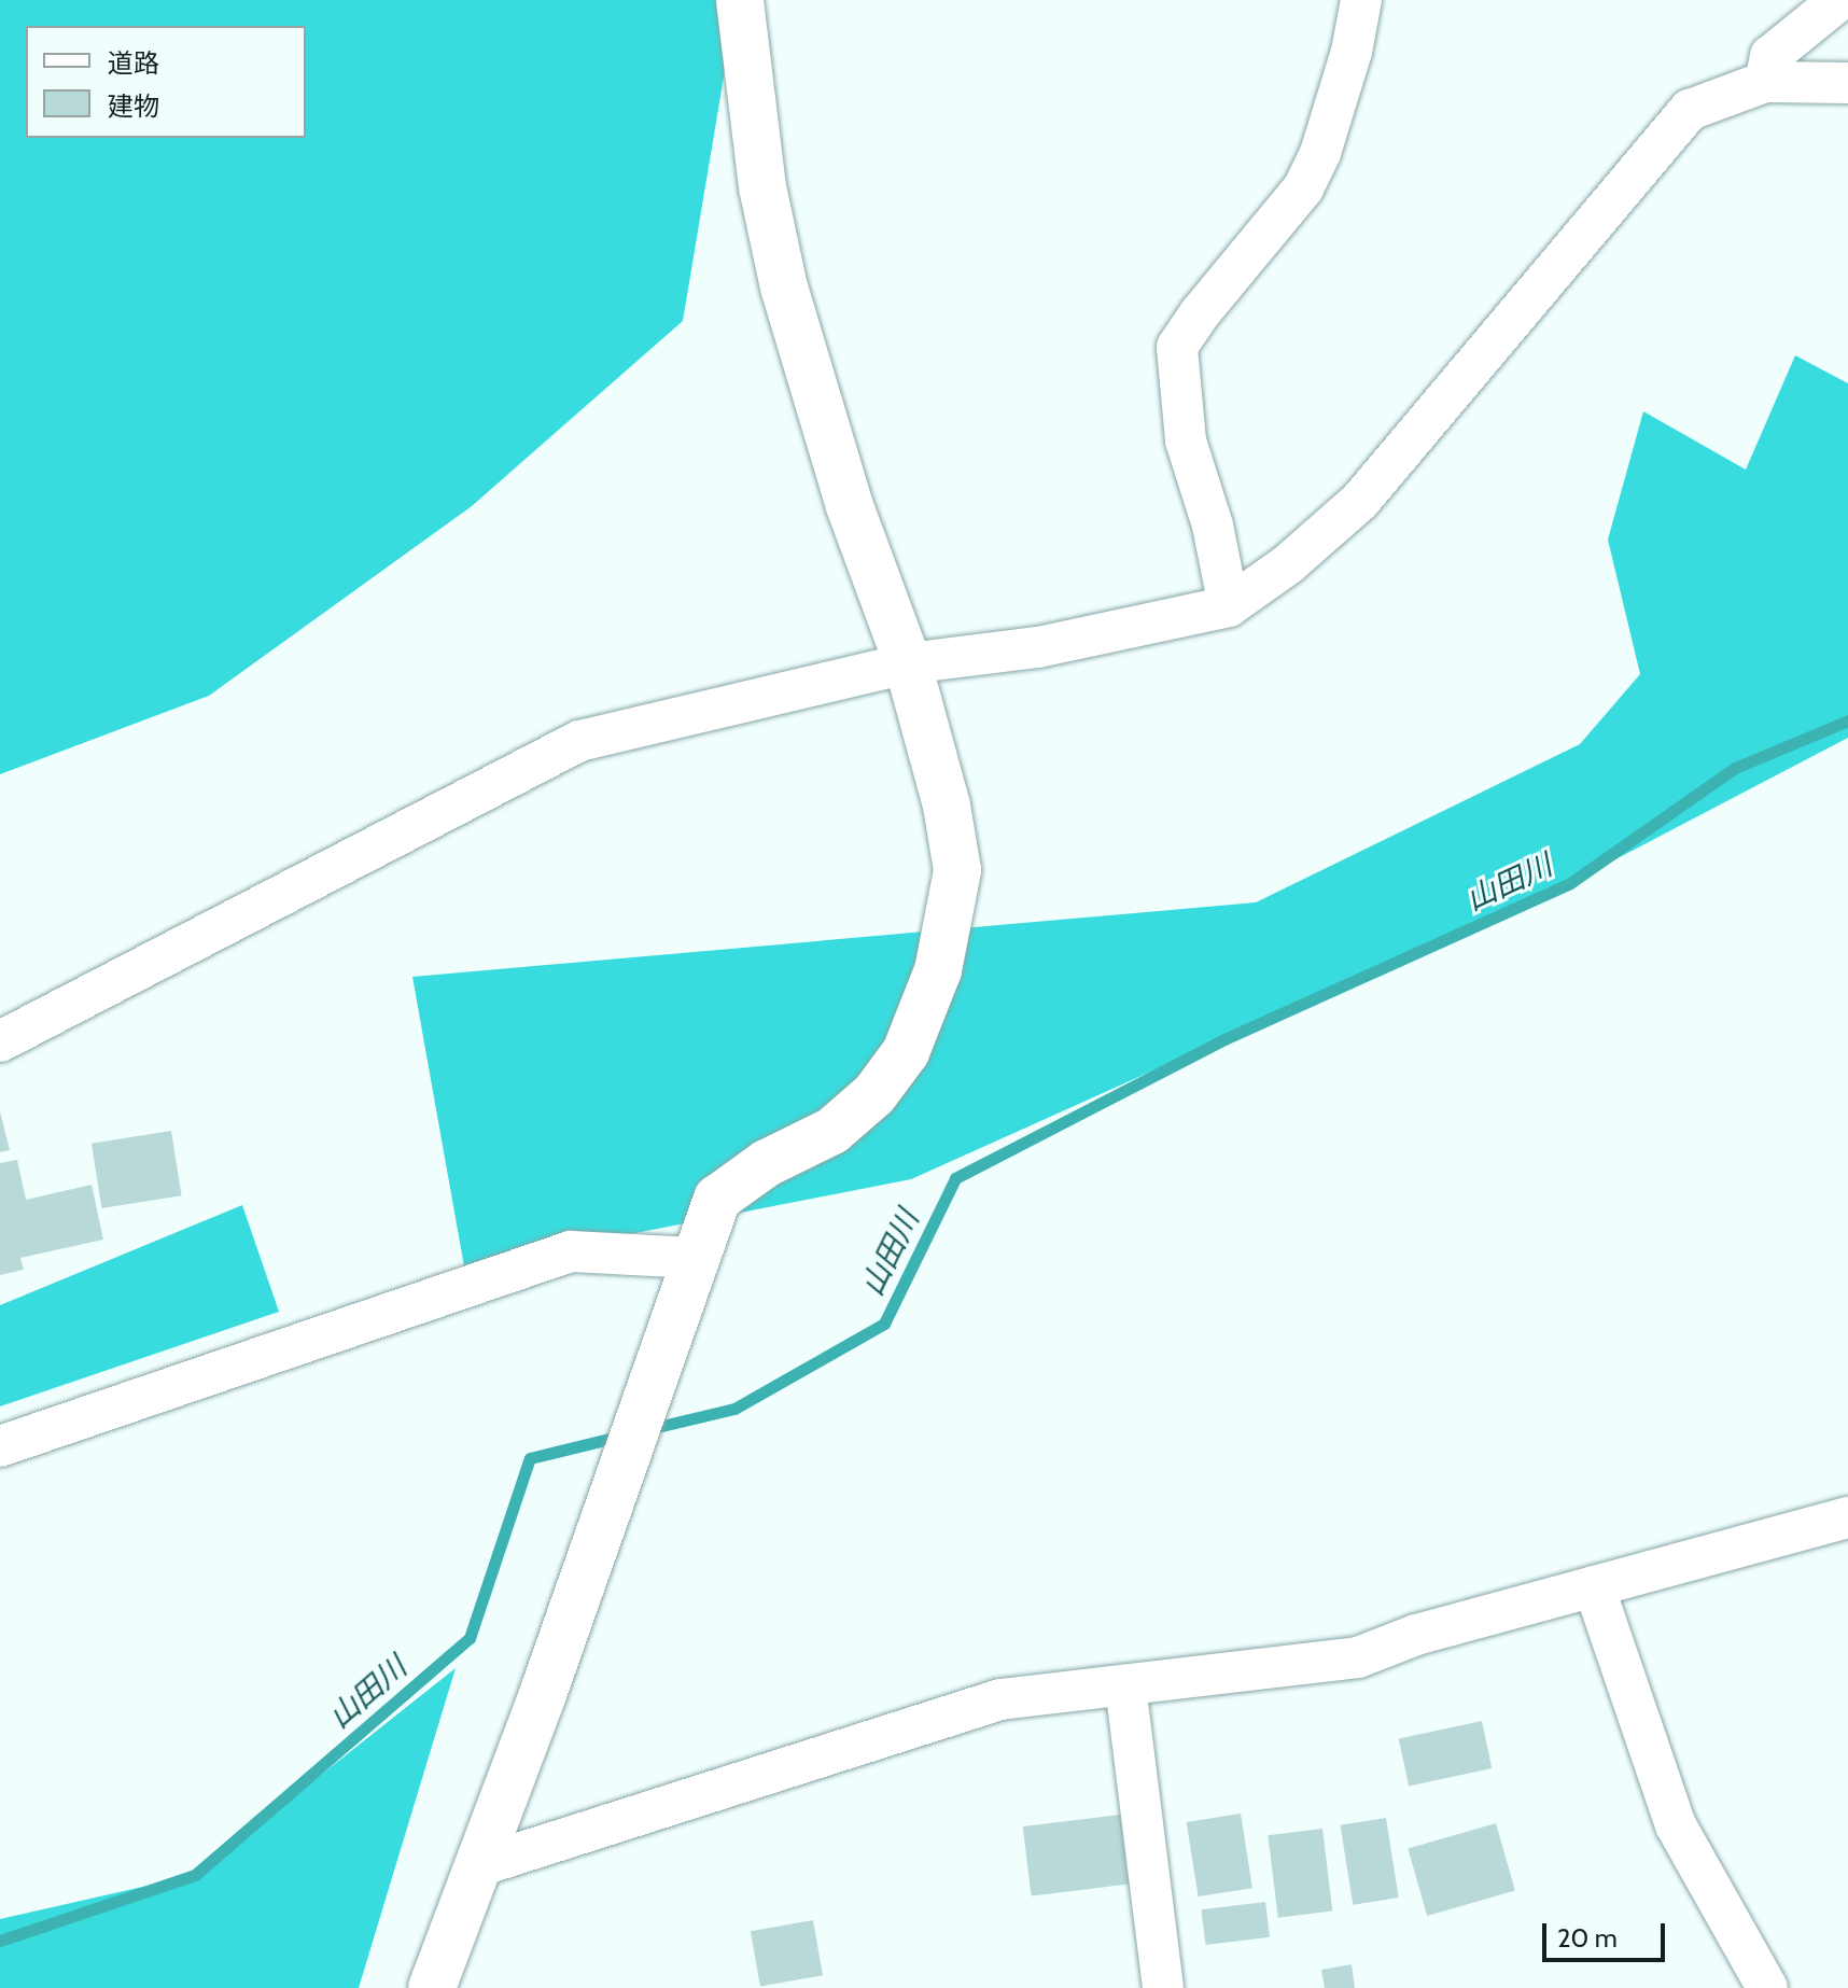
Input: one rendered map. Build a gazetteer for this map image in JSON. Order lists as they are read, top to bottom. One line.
{"water":["山田川"],"legend":["道路","建物"],"scale_bar":"20 m"}
